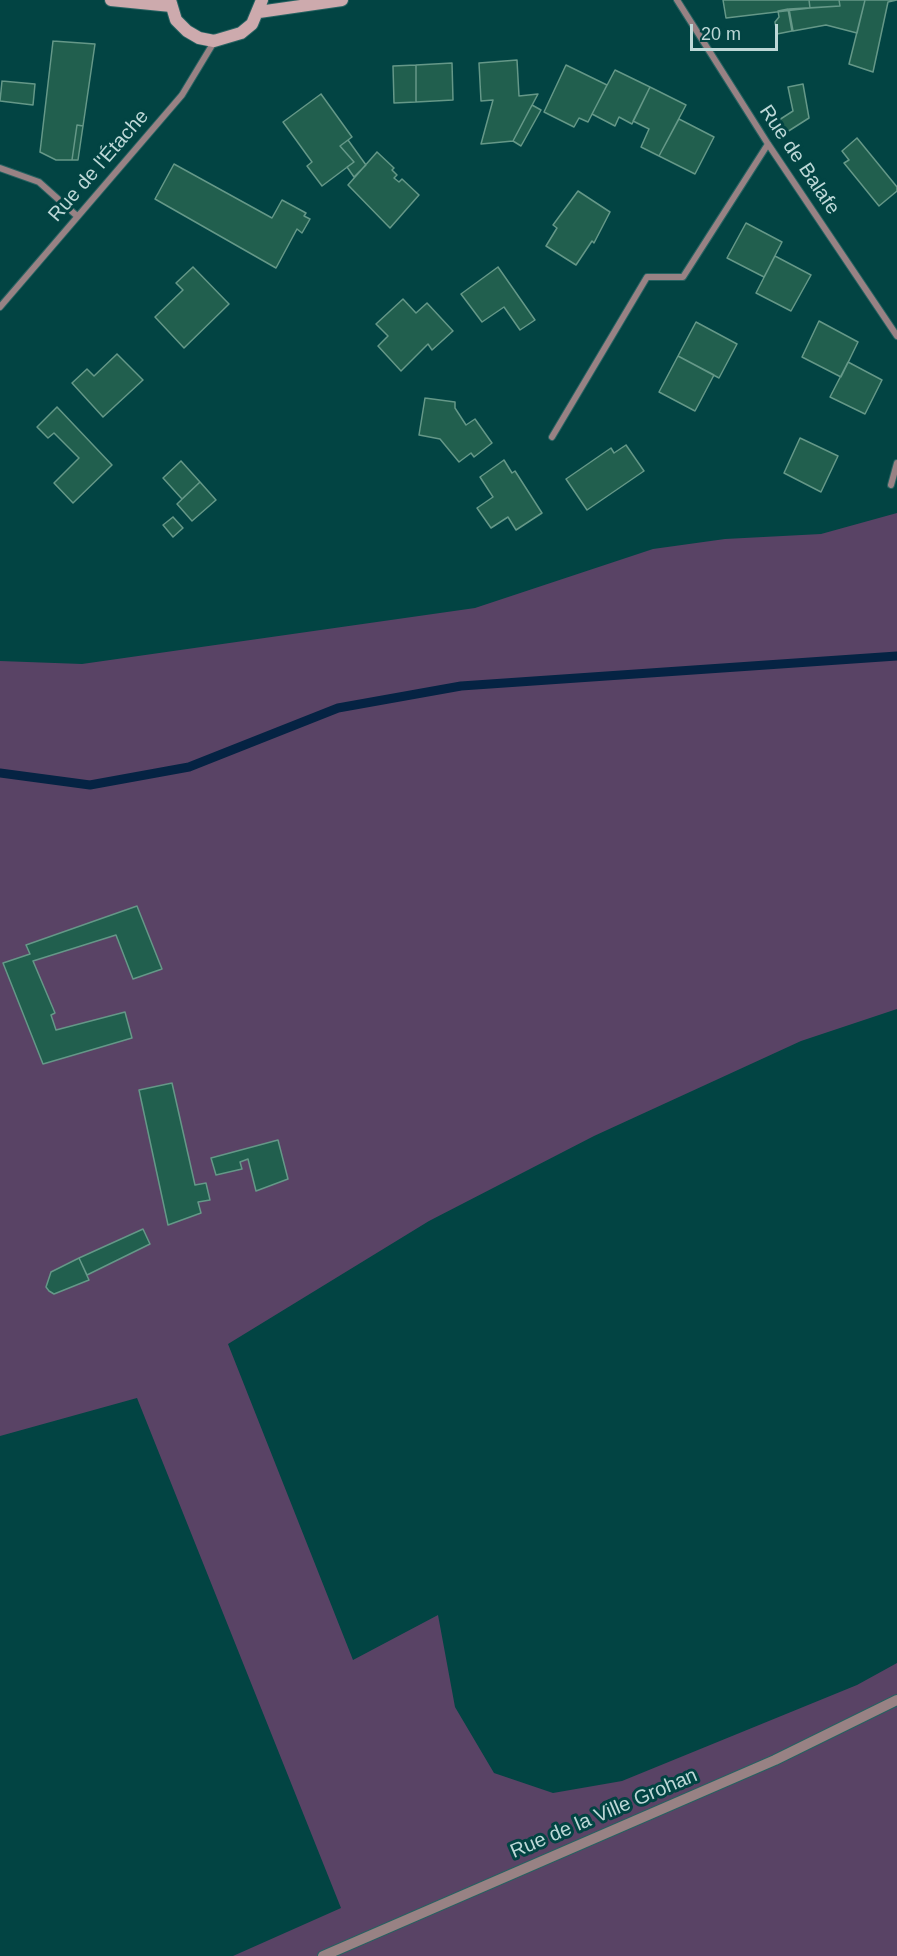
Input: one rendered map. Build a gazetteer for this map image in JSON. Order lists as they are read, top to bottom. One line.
{"streets":{"street":["Rue de Balafe","Rue de l'Étache","Rue de la Ville Grohan"]},"scale_bar":"20 m"}
